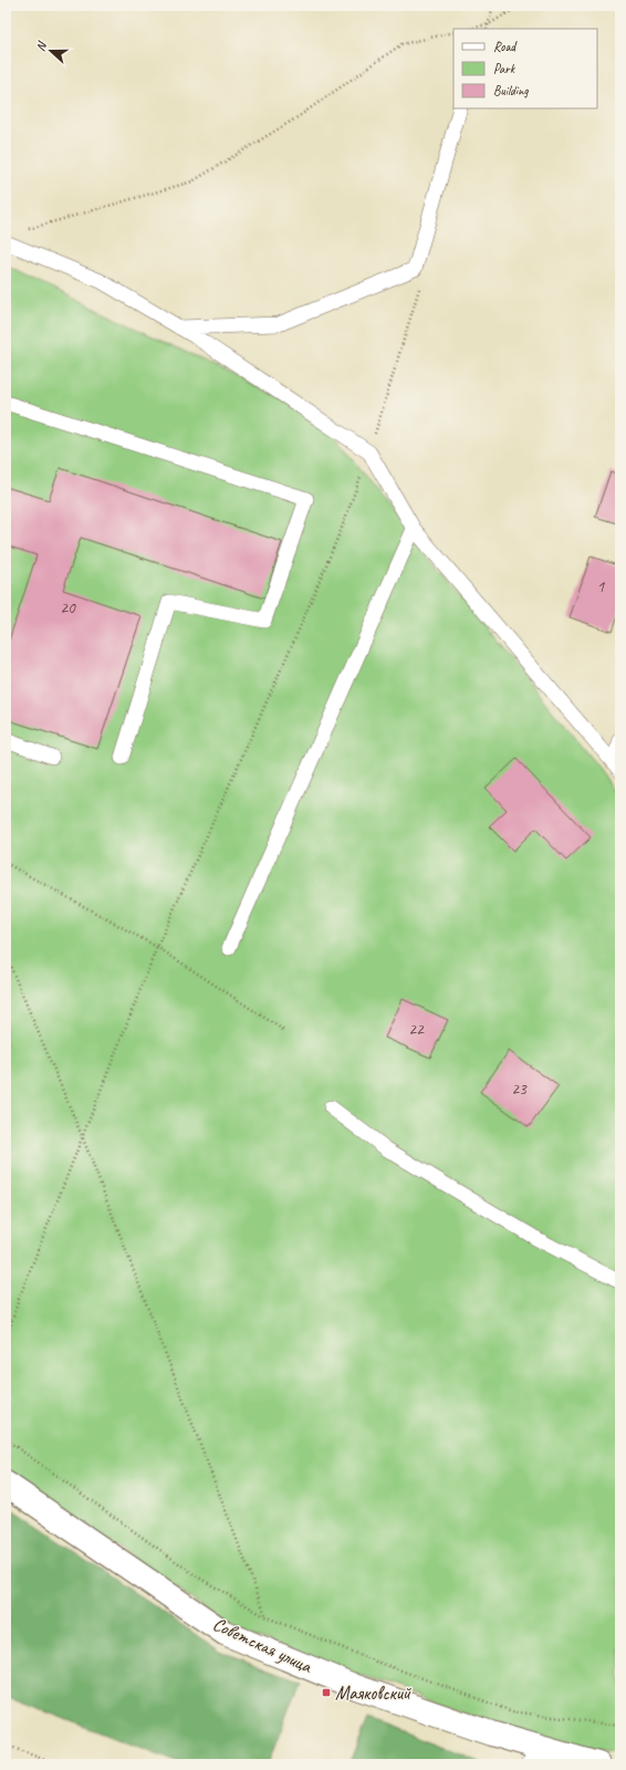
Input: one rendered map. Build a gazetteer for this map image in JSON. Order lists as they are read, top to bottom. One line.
{"streets":{"main road":["Советская улица"]},"places":{"transit":["Маяковский"]},"house_numbers":["1","20","22","23"],"legend":["Road","Park","Building"],"north":"left"}
